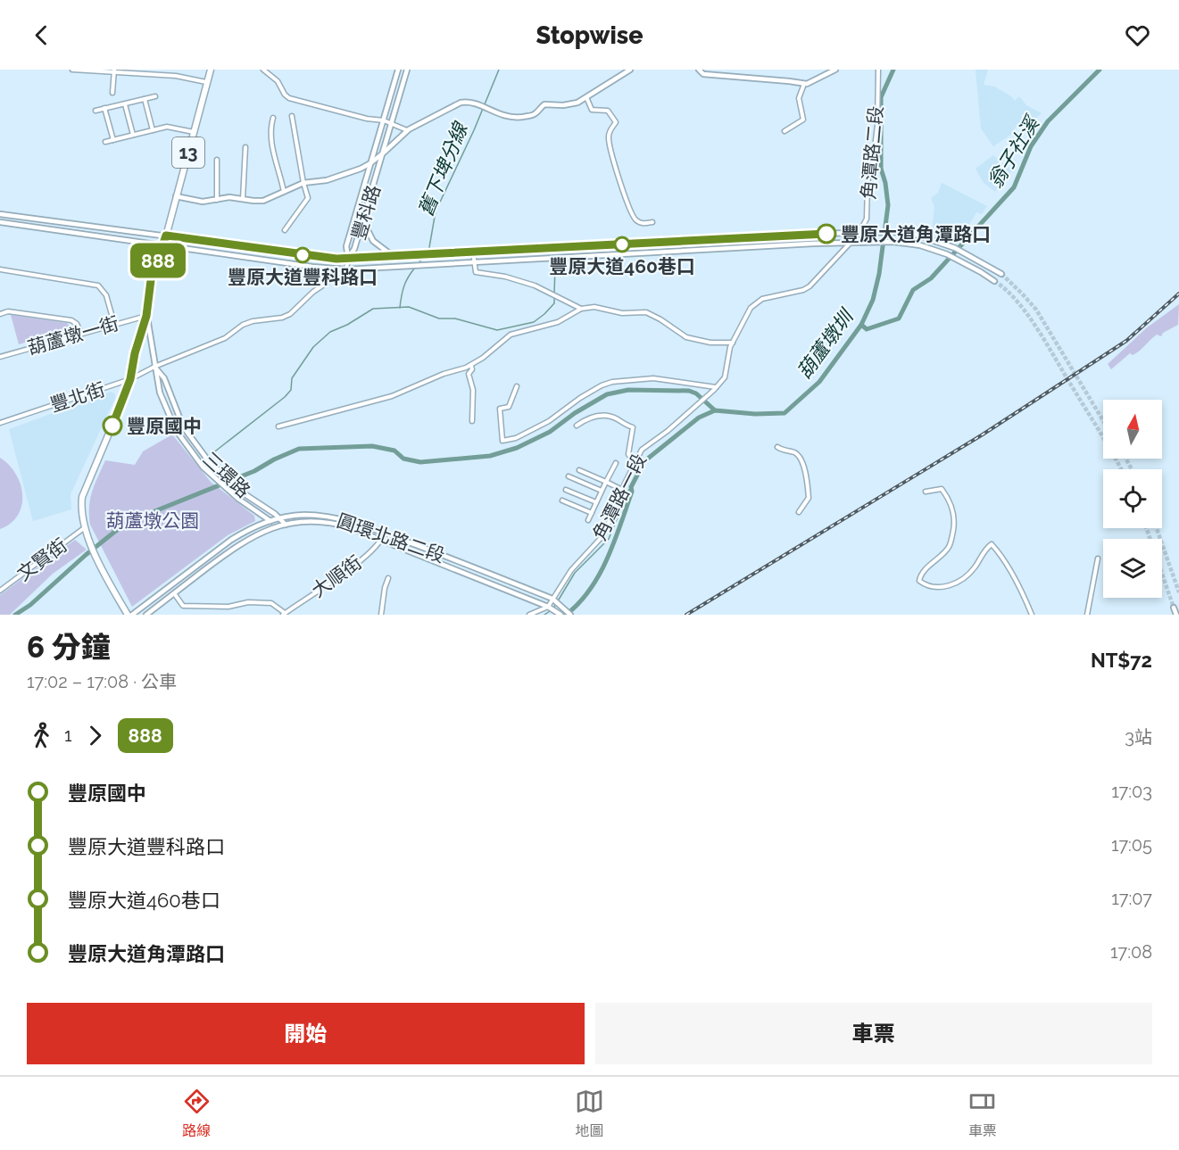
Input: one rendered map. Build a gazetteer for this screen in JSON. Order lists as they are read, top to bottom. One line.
{"streets":{"main road":["13"],"street":["角潭路二段","豐科路","葫蘆墩一街","豐北街","三環路","角潭路一段","圓環北路二段","文賢街","大順街"]},"crossings":[["13","葫蘆墩一街"],["13","豐北街"],["13","三環路"],["13","文賢街"],["角潭路二段","角潭路一段"],["葫蘆墩一街","三環路"],["豐北街","三環路"],["三環路","圓環北路二段"],["角潭路一段","圓環北路二段"],["圓環北路二段","大順街"]],"water":["翁子社溪","舊下埤分線","葫蘆墩圳"],"parks":["葫蘆墩公園"],"places":["豐原大道角潭路口","豐原大道460巷口","豐原大道豐科路口","豐原國中"],"lines":["bus line 888"],"north":"top","page":{"header":"Stopwise","on_map":"888","heading":["6 分鐘","17:02 – 17:08 · 公車","NT$72"],"legs":["1","888","3站"],"list":[{"name":"豐原國中","value":"17:03"},{"name":"豐原大道豐科路口","value":"17:05"},{"name":"豐原大道460巷口","value":"17:07"},{"name":"豐原大道角潭路口","value":"17:08"}],"buttons":["開始","車票"],"tabs":["路線","地圖","車票"]}}
